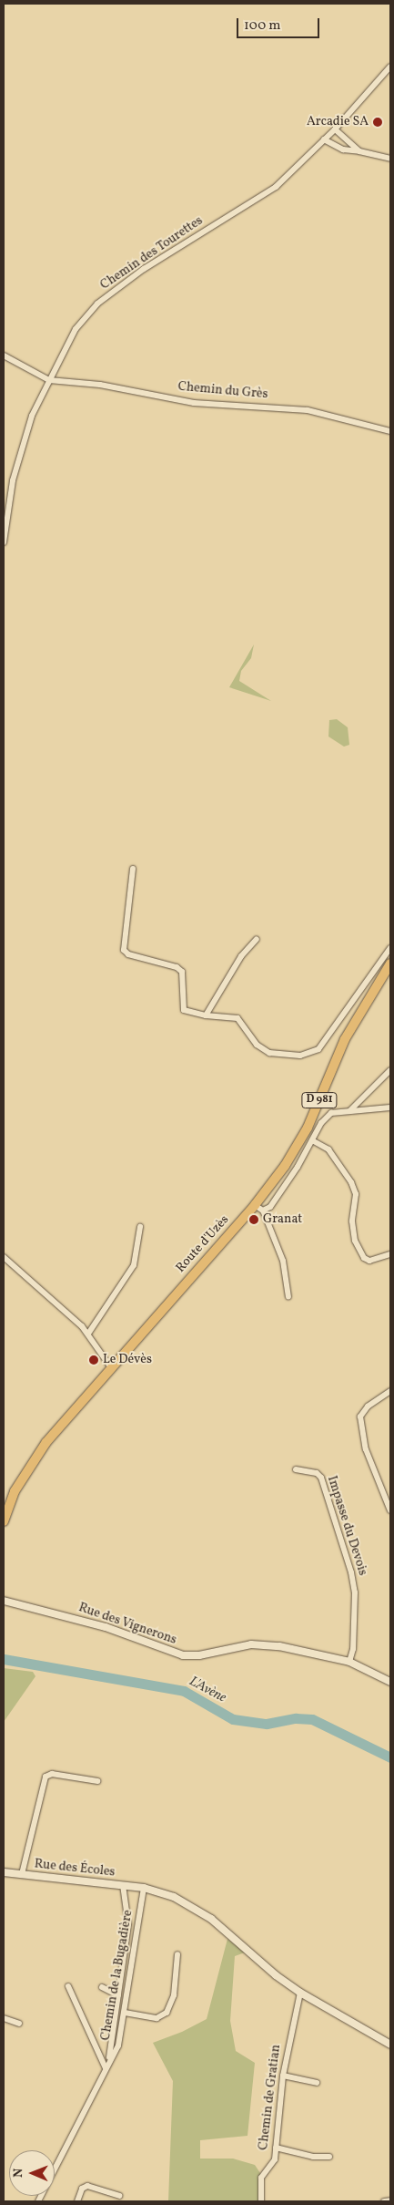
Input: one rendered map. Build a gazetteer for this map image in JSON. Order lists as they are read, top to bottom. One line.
{"streets":{"main road":["D 981","Route d'Uzès"],"street":["Chemin des Tourettes","Chemin du Grès","Impasse du Devois","Rue des Vignerons","Rue des Écoles","Chemin de la Bugadière","Chemin de Gratian"]},"crossings":[["Chemin des Tourettes","Chemin du Grès"],["Impasse du Devois","Rue des Vignerons"],["Rue des Écoles","Chemin de la Bugadière"],["Rue des Écoles","Chemin de Gratian"]],"water":["L'Avène"],"places":["Arcadie SA","Granat","Le Dévès"],"scale_bar":"100 m","north":"left"}
